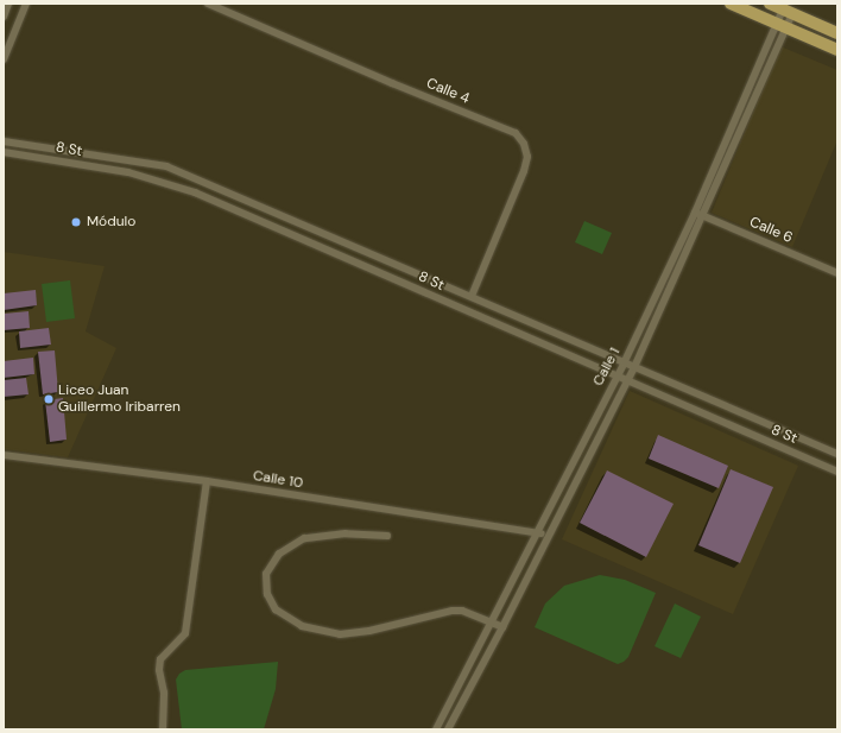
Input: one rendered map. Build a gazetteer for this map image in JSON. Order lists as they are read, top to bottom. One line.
{"streets":{"street":["Calle 4","8 St","Calle 6","Calle 1","Calle 10"]},"crossings":[["Calle 4","8 St"],["8 St","Calle 1"],["Calle 6","Calle 1"],["Calle 1","Calle 10"]],"places":["Módulo","Liceo Juan Guillermo Iribarren"]}
